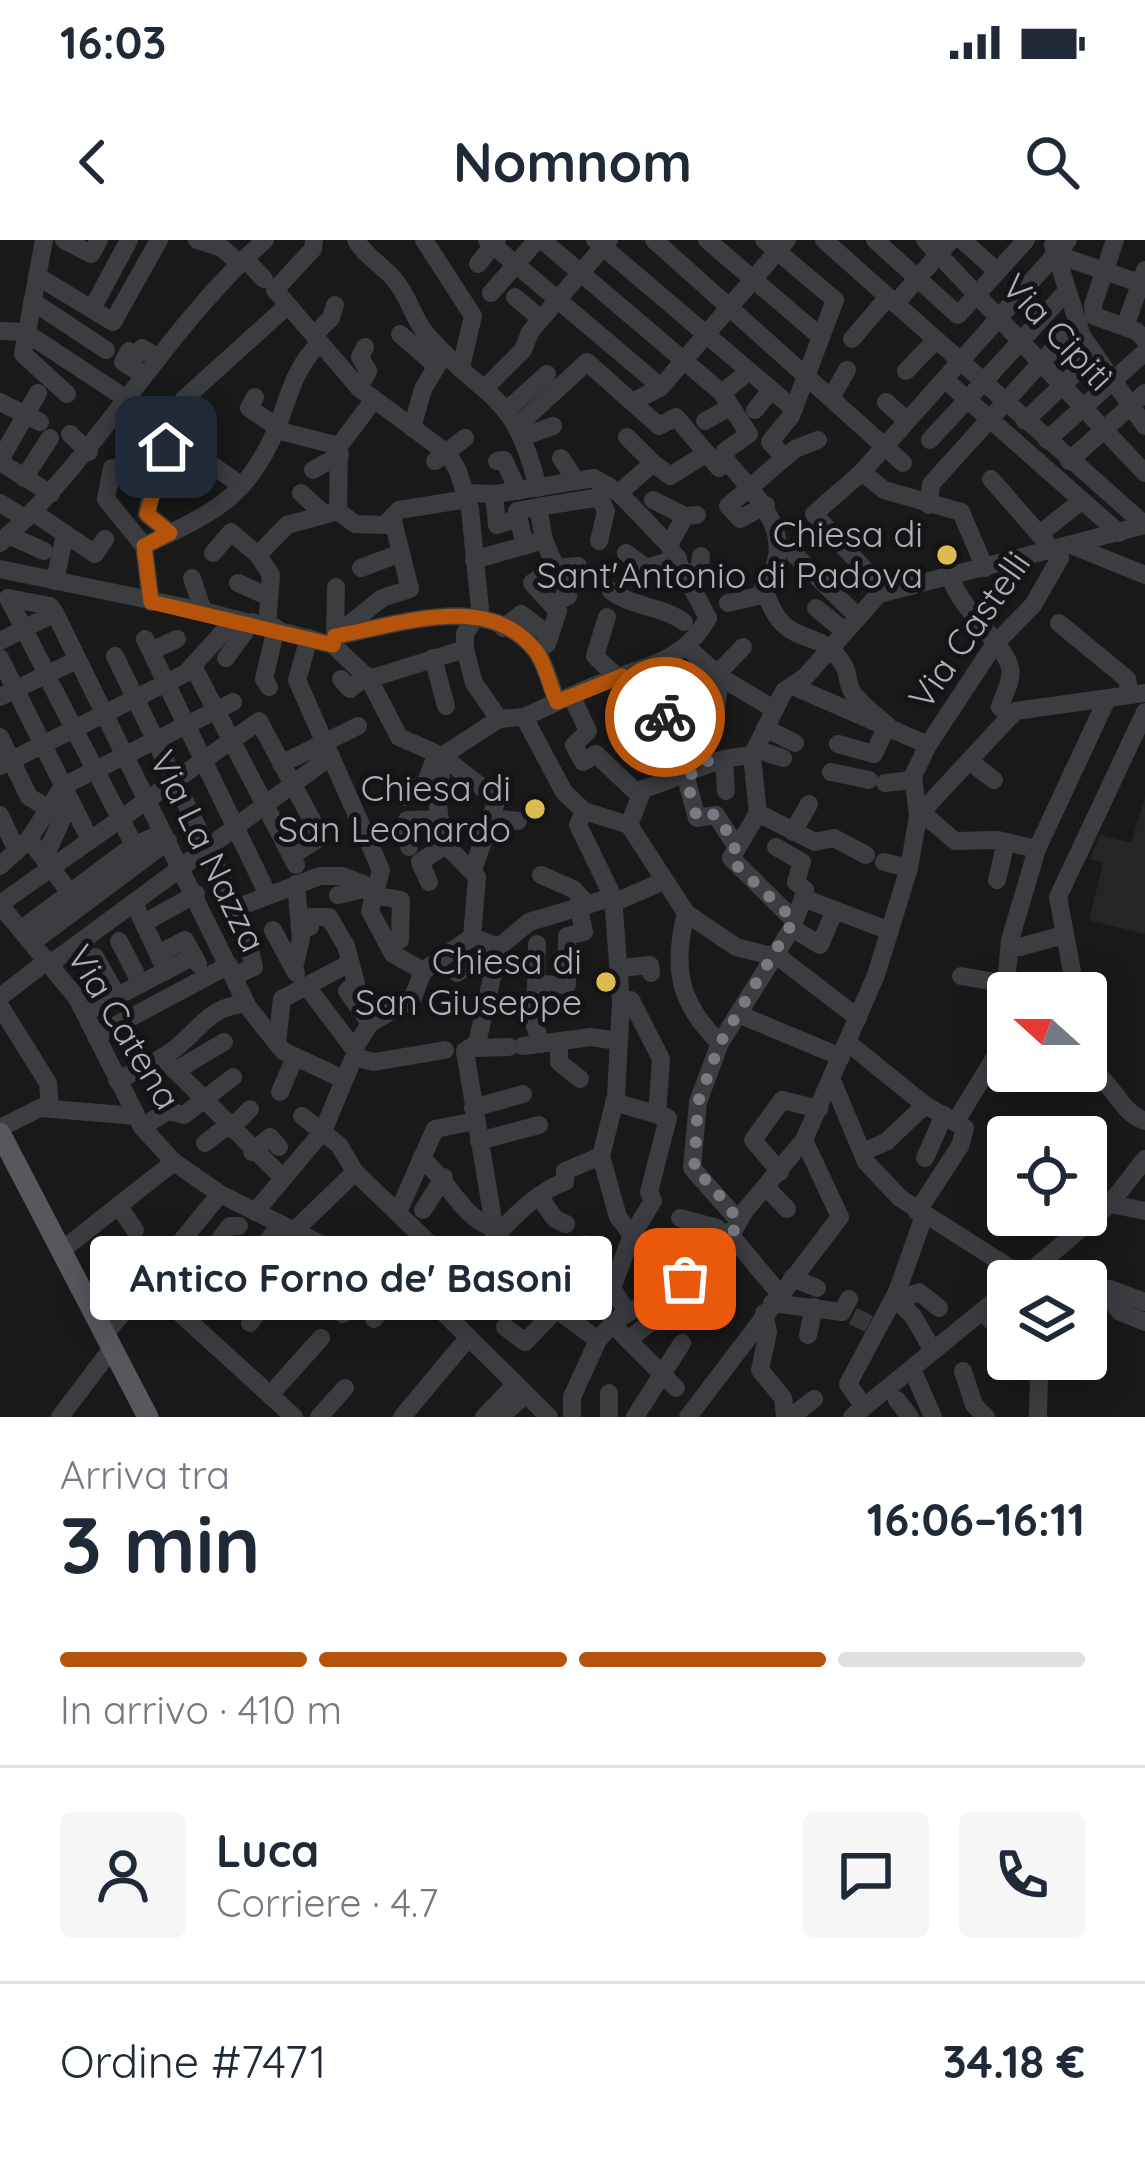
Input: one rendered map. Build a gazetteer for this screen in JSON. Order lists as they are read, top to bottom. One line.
{"streets":{"street":["Via Cipitì","Via Castelli","Via La Nazza","Via Catena"]},"places":["Chiesa di Sant'Antonio di Padova","Chiesa di San Leonardo","Chiesa di San Giuseppe","Antico Forno de' Basoni"],"north":"left","page":{"status":"16:03","header":"Nomnom","bubble":"Antico Forno de' Basoni","heading":["3 min","Arriva tra","16:06–16:11"],"panel":["Luca","Corriere · 4.7","Ordine #7471","34.18 €"],"bar":"In arrivo · 410 m"}}
